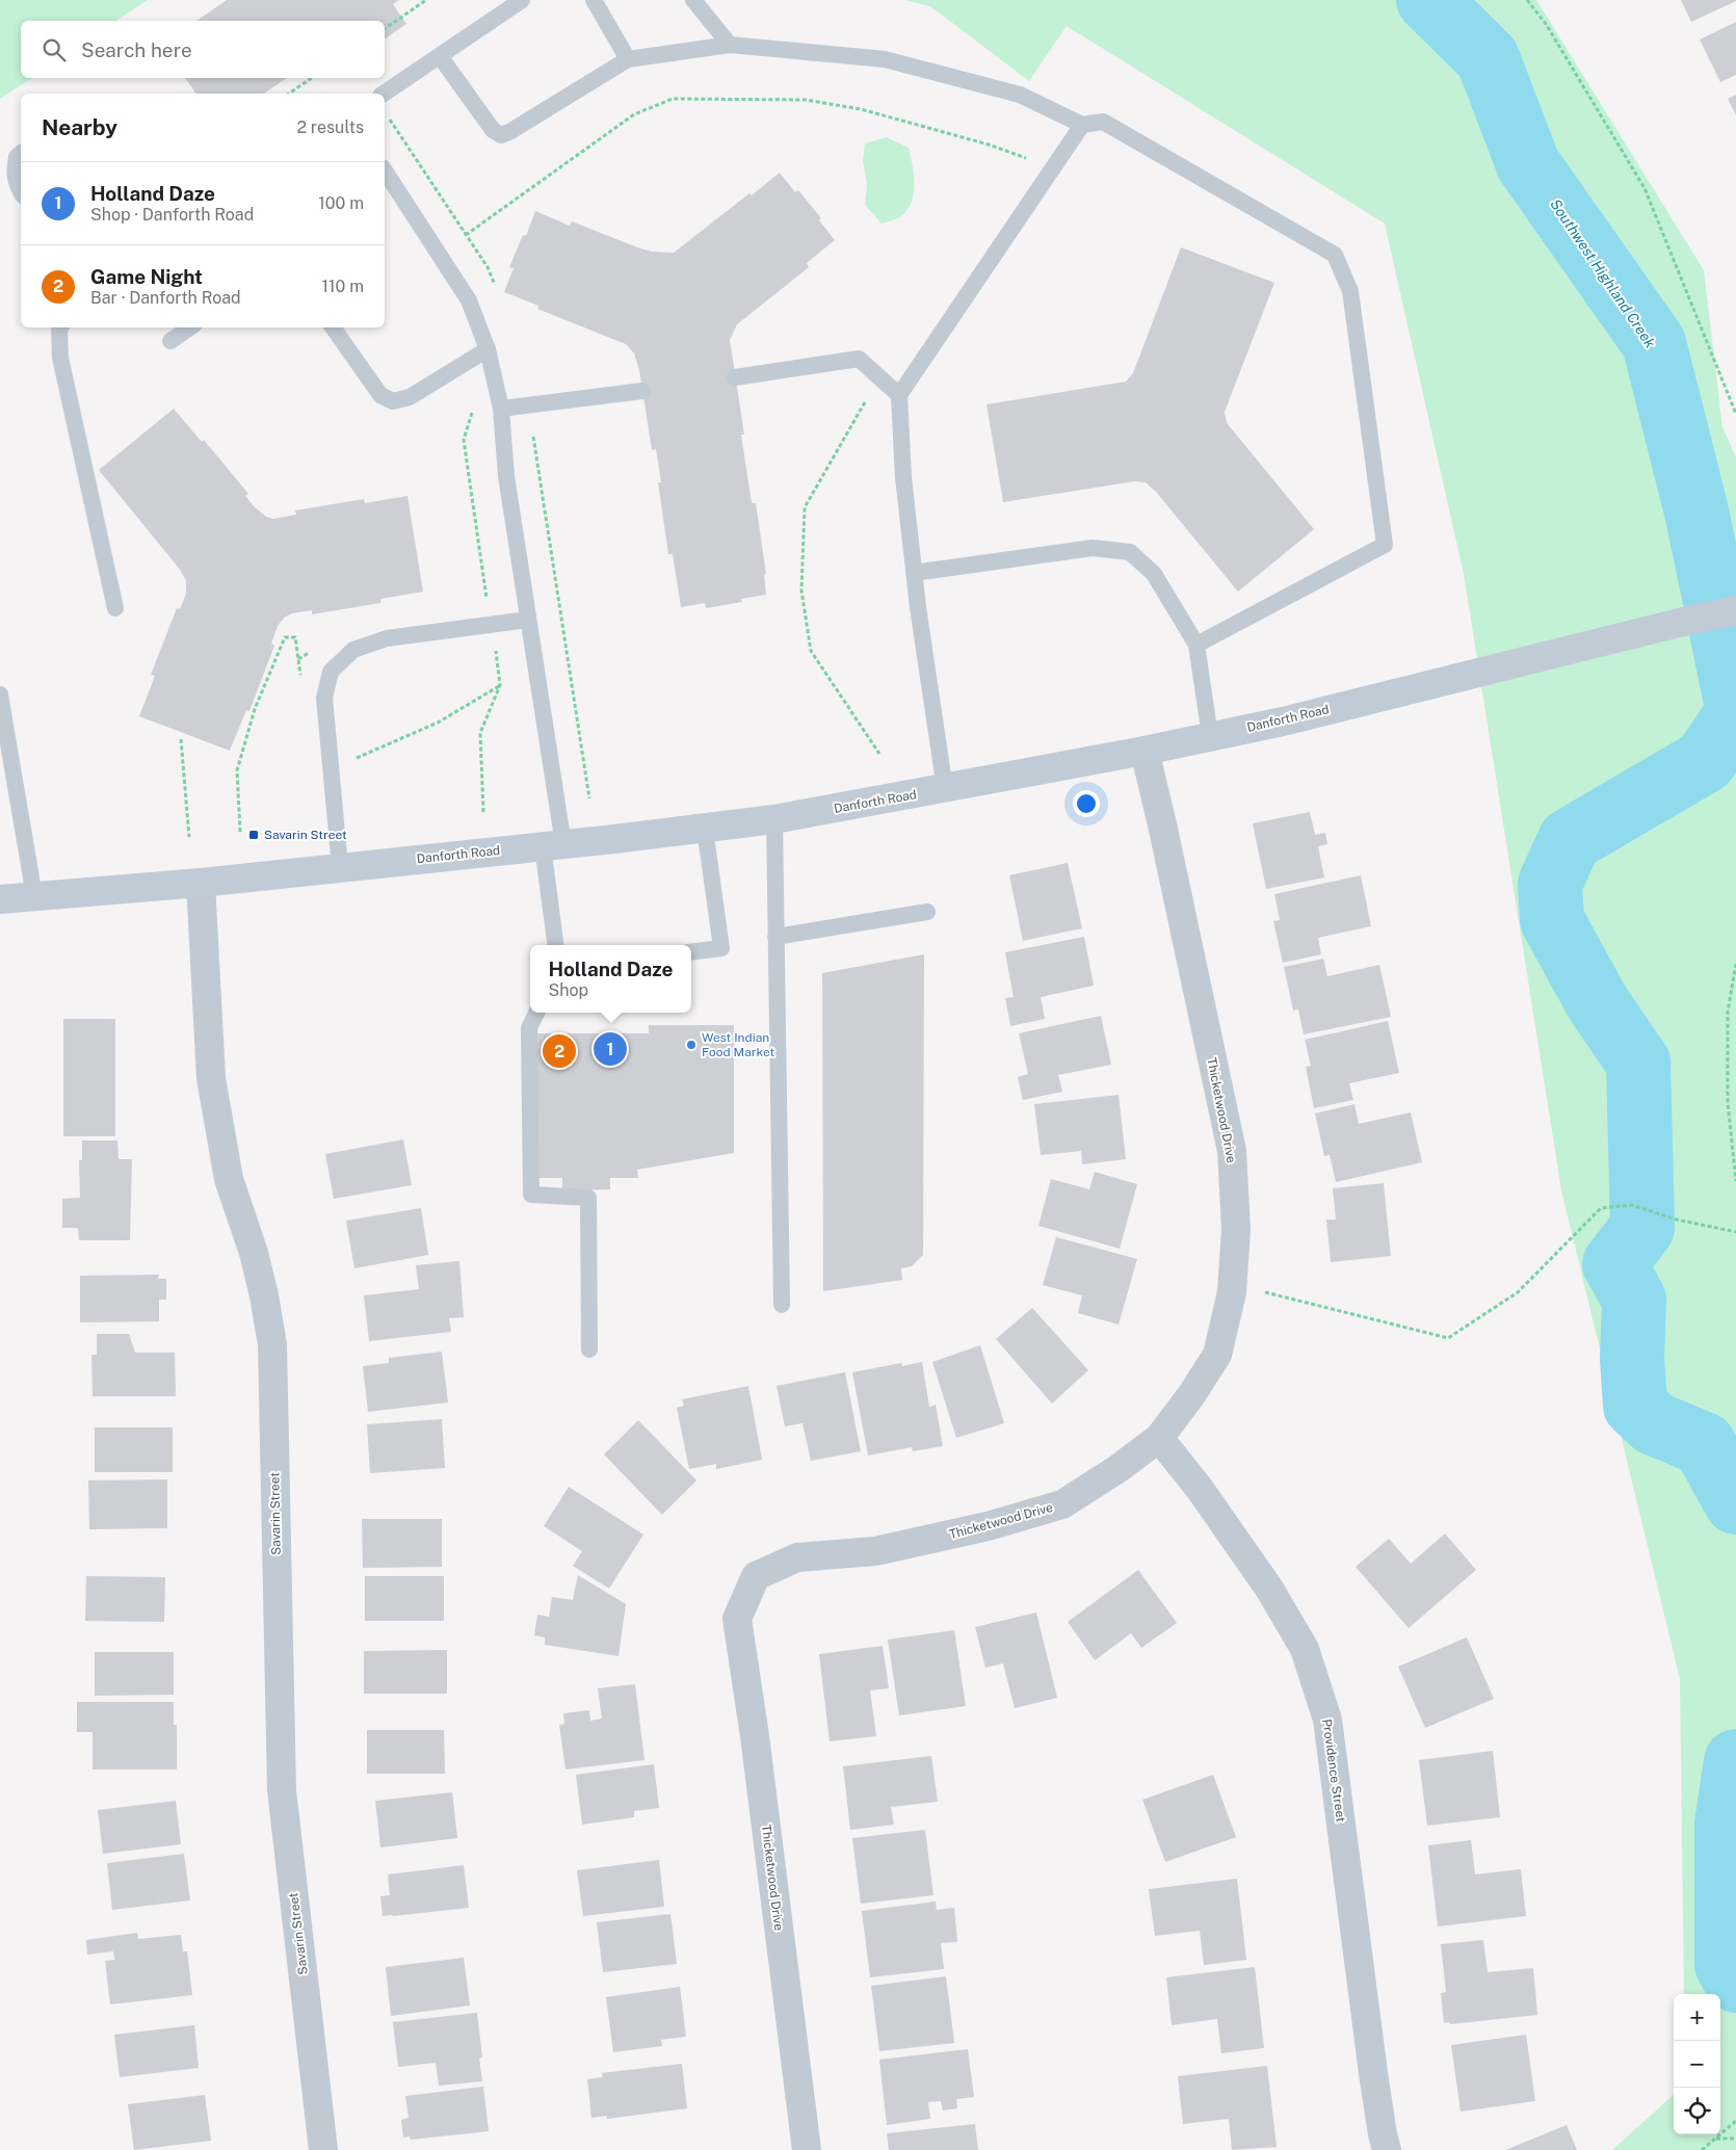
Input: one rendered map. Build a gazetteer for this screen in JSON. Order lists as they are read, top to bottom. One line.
{"streets":{"main road":["Danforth Road"],"street":["Thicketwood Drive","Savarin Street","Providence Street"]},"crossings":[["Danforth Road","Thicketwood Drive"],["Danforth Road","Savarin Street"],["Thicketwood Drive","Providence Street"]],"water":["Southwest Highland Creek"],"places":{"transit":["Savarin Street"],"other":["West Indian Food Market"]},"page":{"search":"Search here","heading":["Nearby","2 results"],"list":[{"mark":"1","name":"Holland Daze","note":"Shop · Danforth Road","value":"100 m"},{"mark":"2","name":"Game Night","note":"Bar · Danforth Road","value":"110 m"}],"popup":["Holland Daze","Shop"],"pins":["1","2"],"map_buttons":["+","−"]}}
